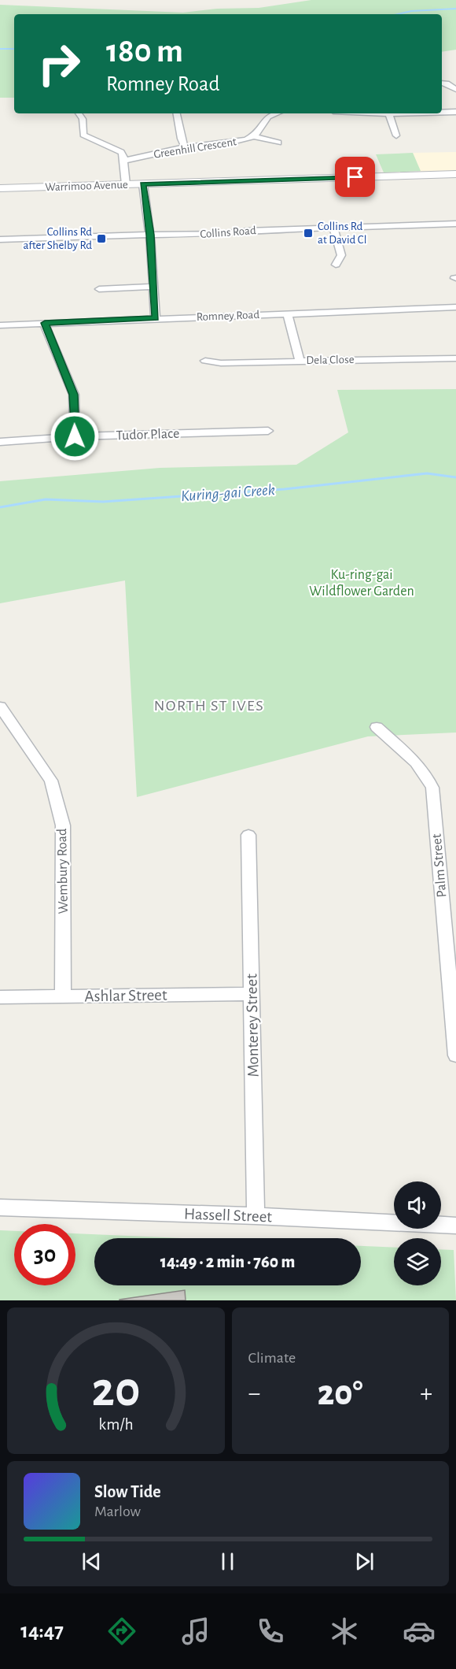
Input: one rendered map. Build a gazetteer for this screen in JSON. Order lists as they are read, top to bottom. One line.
{"streets":{"street":["Greenhill Crescent","Warrimoo Avenue","Collins Road","Romney Road","Dela Close","Tudor Place","Palm Street","Wembury Road","Ashlar Street","Monterey Street","Hassell Street"]},"crossings":[["Wembury Road","Ashlar Street"],["Ashlar Street","Monterey Street"],["Monterey Street","Hassell Street"]],"districts":["NORTH ST IVES"],"water":["Kuring-gai Creek"],"parks":["Ku-ring-gai Wildflower Garden"],"places":{"transit":["Collins Rd at David Cl","Collins Rd after Shelby Rd"]},"page":{"turn":["180 m","Romney Road"],"limit":"30","trip":"14:49 · 2 min · 760 m","tile":"Climate","heat":["−","20°","+"],"song":["Slow Tide","Marlow"],"tabs":"14:47","gauge":["20","km/h"]}}
